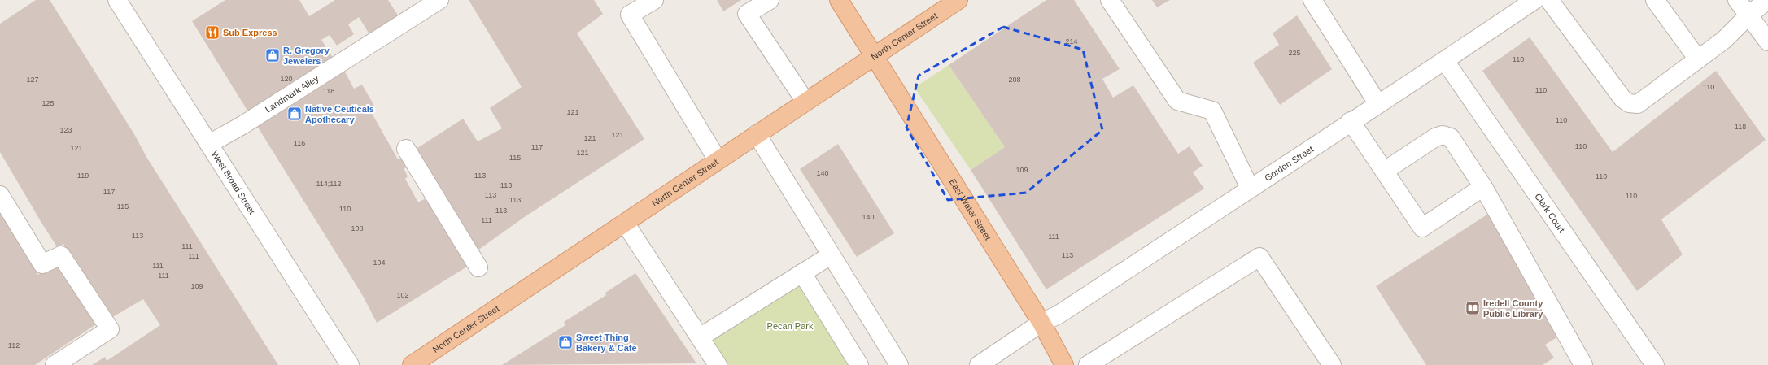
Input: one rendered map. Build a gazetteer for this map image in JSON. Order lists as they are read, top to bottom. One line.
{"streets":{"main road":["North Center Street","East Water Street"],"street":["Landmark Alley","Gordon Street","West Broad Street","Clark Court"]},"crossings":[["North Center Street","East Water Street"],["Landmark Alley","West Broad Street"],["Gordon Street","East Water Street"],["Gordon Street","Clark Court"]],"parks":["Pecan Park"],"places":{"restaurant":["Sub Express"],"shop":["R. Gregory Jewelers","Native Ceuticals Apothecary","Sweet Thing Bakery & Cafe"],"library":["Iredell County Public Library"]},"house_numbers":["214","225","110","120","127","208","110","110","118","125","121","110","118","123","121","121","116","110","117","121","121","115","109","140","119","113","110","114;112","113","117","113","110","113","115","110","113","140","111","108","113","111","111","113","111","104","111","111","109","102","112"]}
